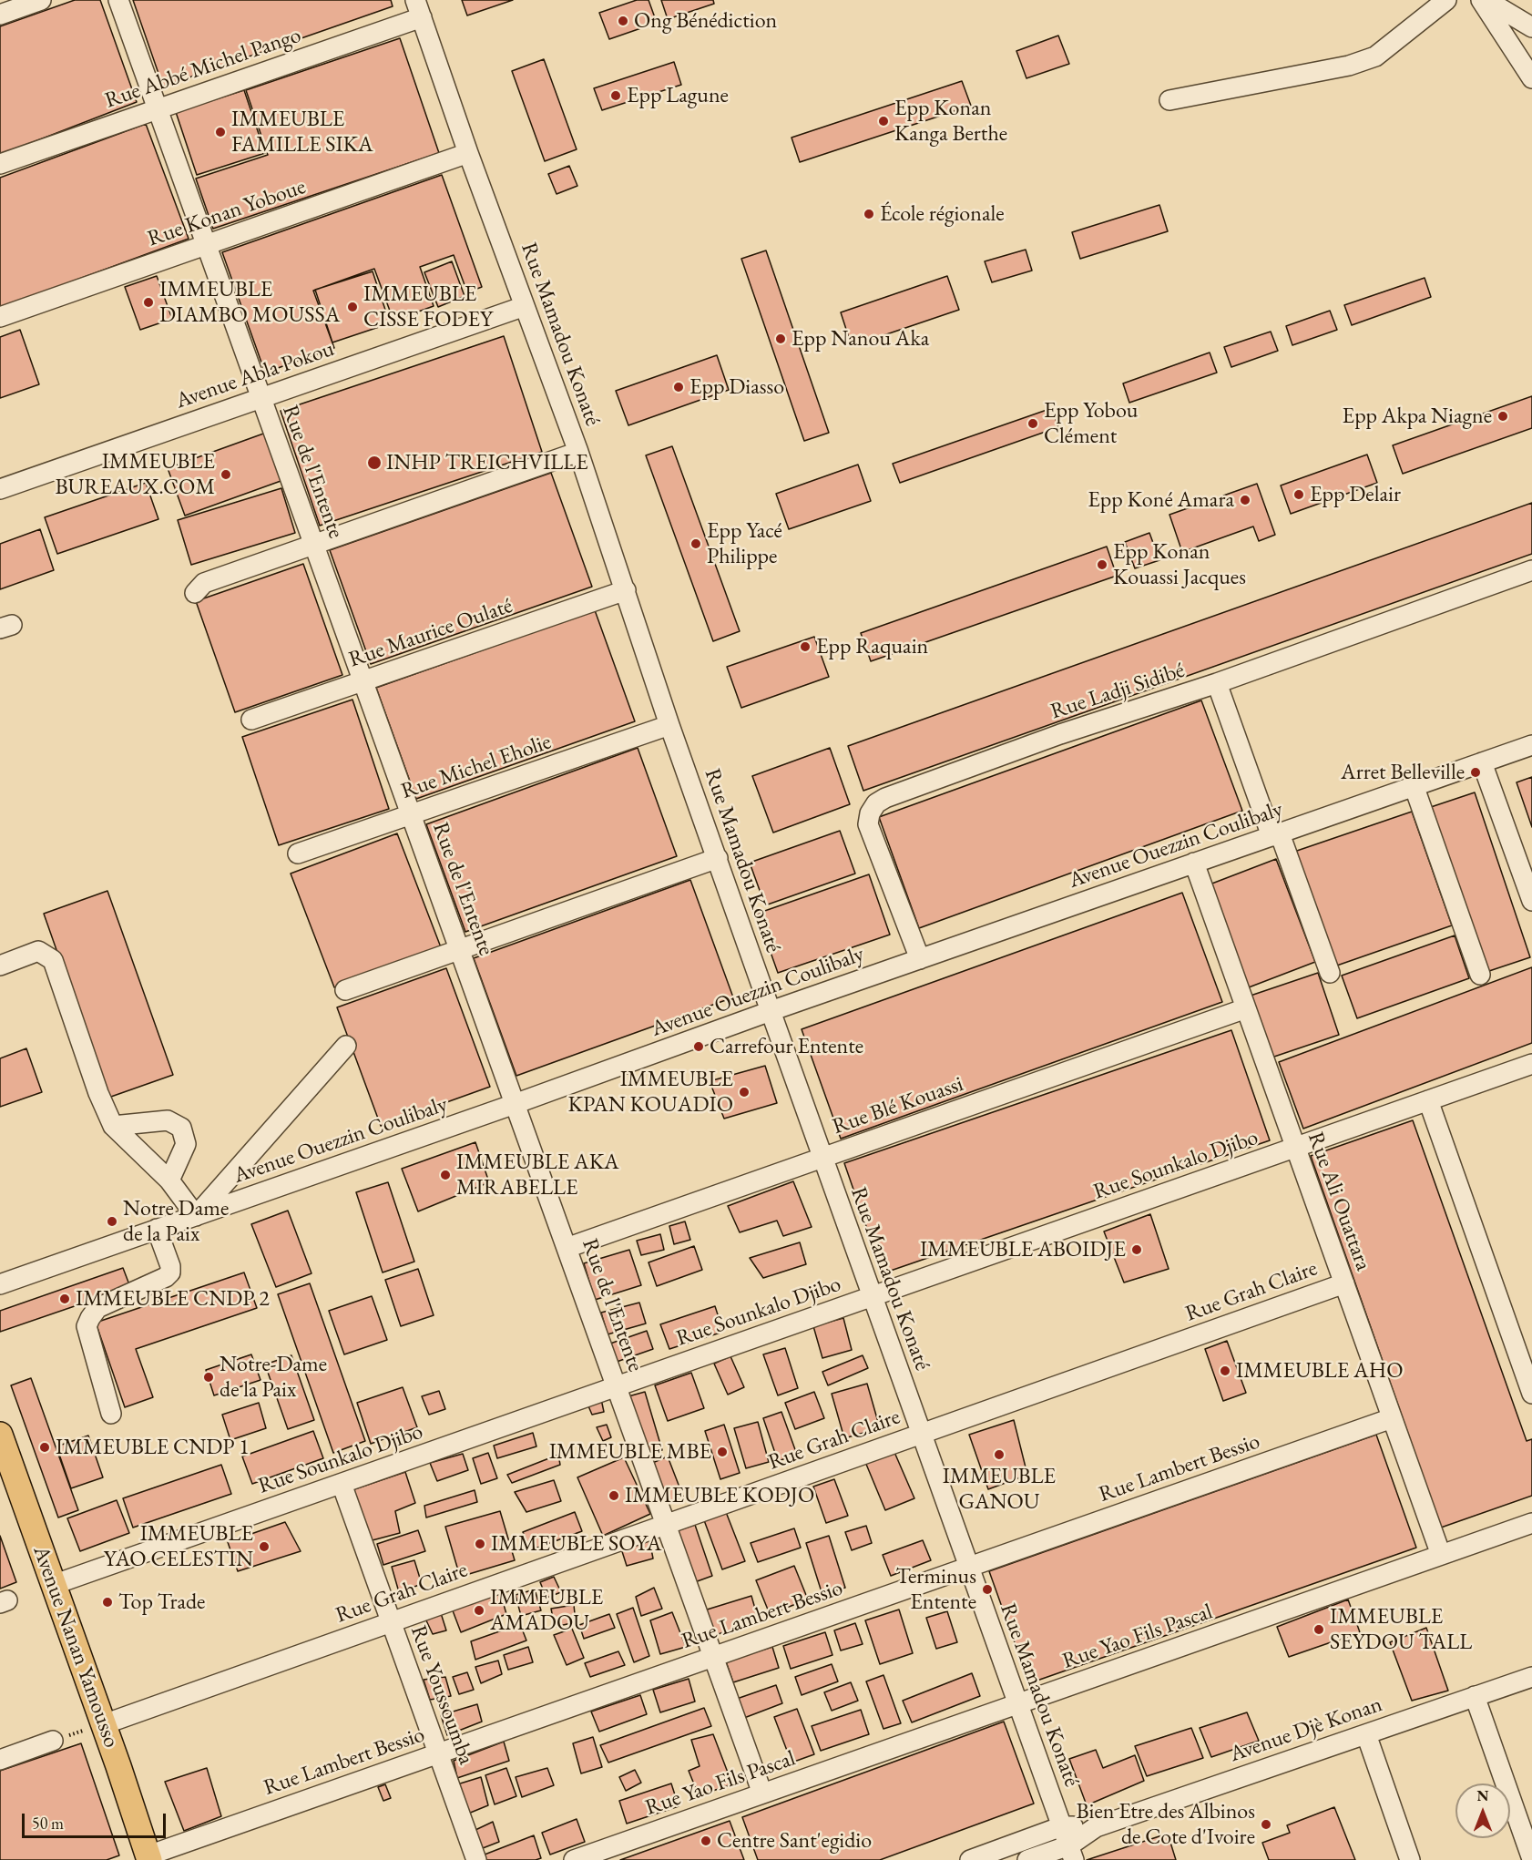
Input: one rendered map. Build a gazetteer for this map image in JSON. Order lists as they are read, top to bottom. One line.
{"streets":{"main road":["Avenue Nanan Yamousso"],"street":["Rue Abbé Michel Pango","Rue Konan Yoboue","Rue Mamadou Konaté","Avenue Abla Pokou","Rue de l'Entente","Rue Maurice Oulaté","Rue Ladji Sidibé","Rue Michel Eholie","Avenue Ouezzin Coulibaly","Rue Blé Kouassi","Rue Sounkalo Djibo","Rue Ali Ouattara","Rue Grah Claire","Rue Lambert Bessio","Rue Yao Fils Pascal","Rue Youssoumba","Avenue Djè Konan"]},"crossings":[["Rue Abbé Michel Pango","Rue Mamadou Konaté"],["Rue Abbé Michel Pango","Rue de l'Entente"],["Rue Konan Yoboue","Rue Mamadou Konaté"],["Rue Konan Yoboue","Rue de l'Entente"],["Rue Mamadou Konaté","Avenue Abla Pokou"],["Rue Mamadou Konaté","Rue Maurice Oulaté"],["Rue Mamadou Konaté","Rue Michel Eholie"],["Rue Mamadou Konaté","Avenue Ouezzin Coulibaly"],["Rue Mamadou Konaté","Rue Blé Kouassi"],["Rue Mamadou Konaté","Rue Sounkalo Djibo"],["Rue Mamadou Konaté","Rue Grah Claire"],["Rue Mamadou Konaté","Rue Lambert Bessio"],["Rue Mamadou Konaté","Rue Yao Fils Pascal"],["Rue Mamadou Konaté","Avenue Djè Konan"],["Avenue Abla Pokou","Rue de l'Entente"],["Rue de l'Entente","Rue Maurice Oulaté"],["Rue de l'Entente","Rue Michel Eholie"],["Rue de l'Entente","Avenue Ouezzin Coulibaly"],["Rue de l'Entente","Rue Blé Kouassi"],["Rue de l'Entente","Rue Sounkalo Djibo"],["Rue de l'Entente","Rue Grah Claire"],["Rue de l'Entente","Rue Lambert Bessio"],["Rue de l'Entente","Rue Yao Fils Pascal"],["Rue Ladji Sidibé","Avenue Ouezzin Coulibaly"],["Avenue Ouezzin Coulibaly","Rue Ali Ouattara"],["Rue Blé Kouassi","Rue Ali Ouattara"],["Rue Sounkalo Djibo","Rue Ali Ouattara"],["Rue Sounkalo Djibo","Avenue Nanan Yamousso"],["Rue Sounkalo Djibo","Rue Youssoumba"],["Rue Ali Ouattara","Rue Grah Claire"],["Rue Ali Ouattara","Rue Lambert Bessio"],["Rue Ali Ouattara","Rue Yao Fils Pascal"],["Rue Grah Claire","Avenue Nanan Yamousso"],["Rue Grah Claire","Rue Youssoumba"],["Rue Lambert Bessio","Avenue Nanan Yamousso"],["Rue Lambert Bessio","Rue Youssoumba"]],"places":["Ong Bénédiction","Epp Lagune","Epp Konan Kanga Berthe","IMMEUBLE FAMILLE SIKA","École régionale","IMMEUBLE DIAMBO MOUSSA","IMMEUBLE CISSE FODEY","Epp Nanou Aka","Epp Diasso","Epp Akpa Niagne","Epp Yobou Clément","INHP TREICHVILLE","IMMEUBLE BUREAUX.COM","Epp Delair","Epp Koné Amara","Epp Yacé Philippe","Epp Konan Kouassi Jacques","Epp Raquain","Arret Belleville","Carrefour Entente","IMMEUBLE KPAN KOUADIO","IMMEUBLE AKA MIRABELLE","Notre Dame de la Paix","IMMEUBLE ABOIDJE","IMMEUBLE CNDP 2","IMMEUBLE AHO","Notre-Dame de la Paix","IMMEUBLE CNDP 1","IMMEUBLE MBE","IMMEUBLE GANOU","IMMEUBLE KODJO","IMMEUBLE SOYA","IMMEUBLE YAO CELESTIN","Terminus Entente","Top Trade","IMMEUBLE AMADOU","IMMEUBLE SEYDOU TALL","Bien Etre des Albinos de Cote d'Ivoire","Centre Sant'egidio"],"scale_bar":"50 m","north":"top"}
